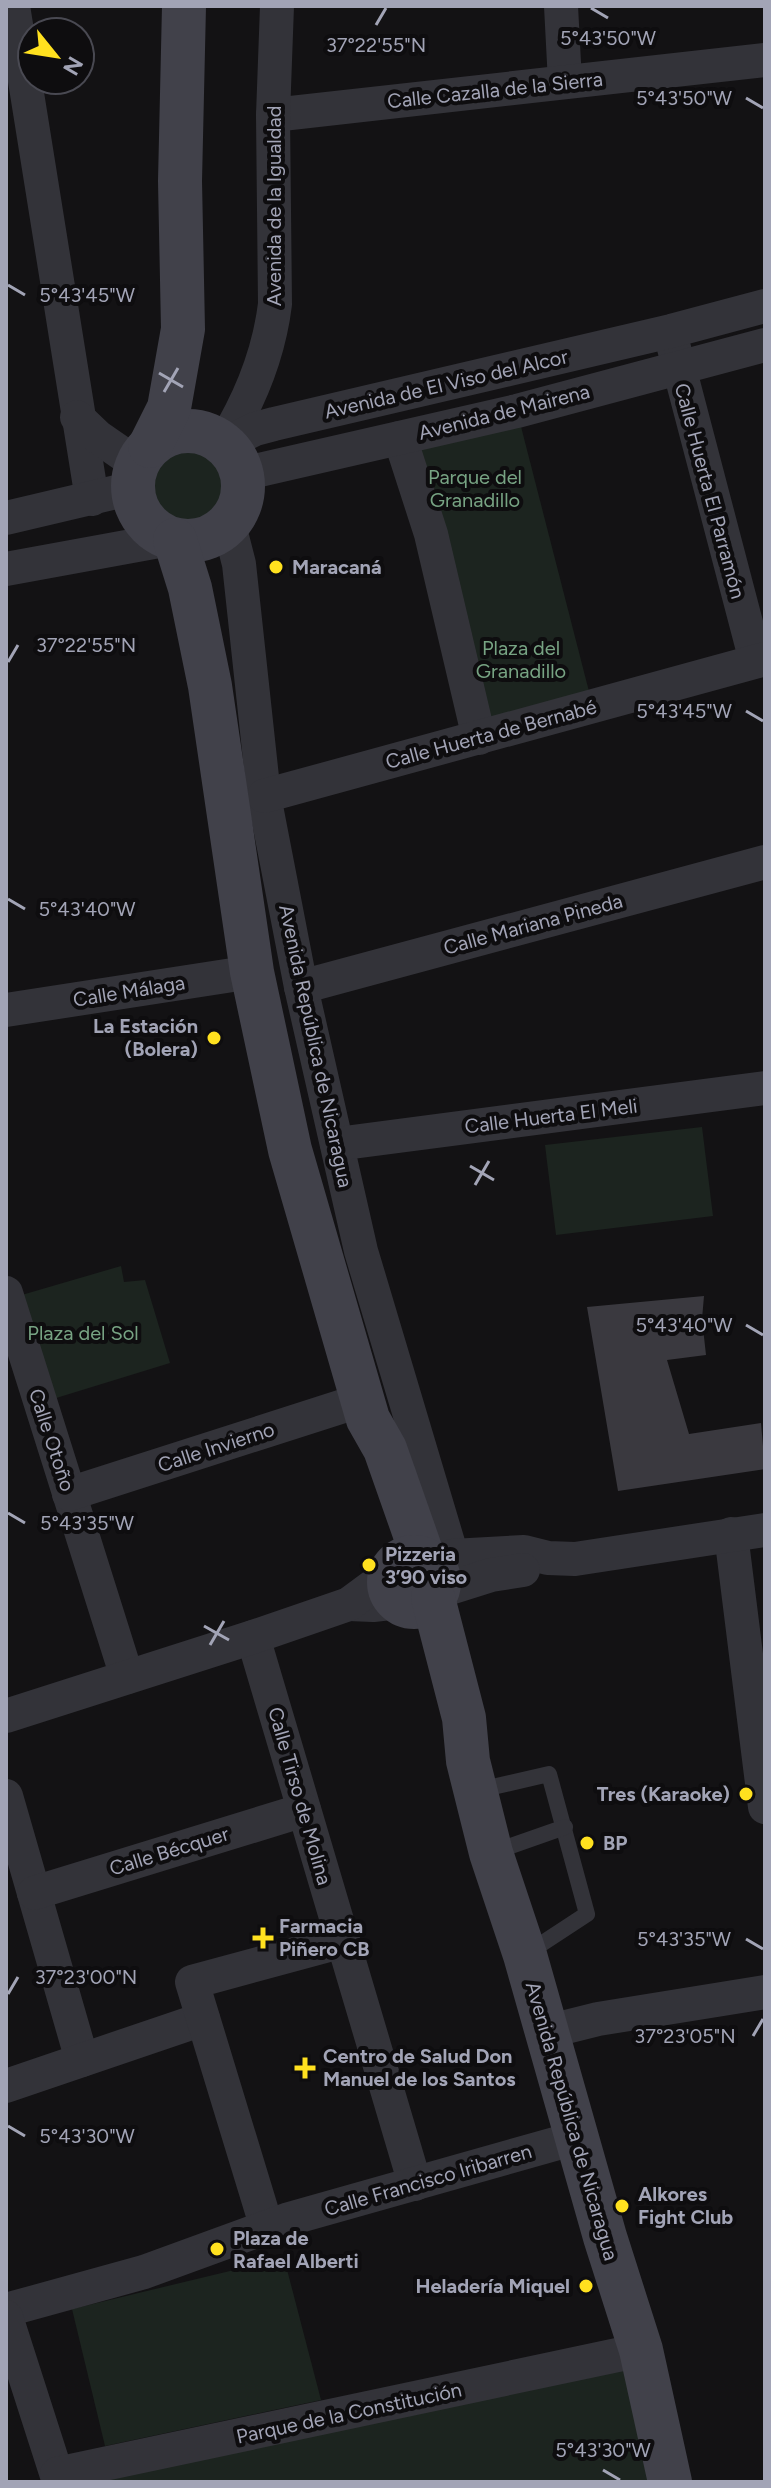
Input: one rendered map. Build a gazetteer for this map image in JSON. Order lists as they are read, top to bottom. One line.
{"streets":{"street":["Calle Cazalla de la Sierra","Avenida de la Igualdad","Avenida de El Viso del Alcor","Avenida de Mairena","Calle Huerta El Parramón","Calle Huerta de Bernabé","Calle Mariana Pineda","Calle Málaga","Avenida República de Nicaragua","Calle Huerta El Meli","Calle Otoño","Calle Invierno","Calle Tirso de Molina","Calle Bécquer","Calle Francisco Iribarren","Parque de la Constitución"]},"crossings":[["Calle Cazalla de la Sierra","Avenida de la Igualdad"],["Avenida de la Igualdad","Avenida de El Viso del Alcor"],["Avenida de la Igualdad","Avenida de Mairena"],["Avenida de la Igualdad","Avenida República de Nicaragua"],["Avenida de El Viso del Alcor","Avenida de Mairena"],["Avenida de El Viso del Alcor","Avenida República de Nicaragua"],["Avenida de Mairena","Calle Huerta El Parramón"],["Avenida de Mairena","Avenida República de Nicaragua"],["Calle Huerta El Parramón","Calle Huerta de Bernabé"],["Calle Huerta de Bernabé","Avenida República de Nicaragua"],["Calle Mariana Pineda","Avenida República de Nicaragua"],["Calle Málaga","Avenida República de Nicaragua"],["Avenida República de Nicaragua","Calle Huerta El Meli"],["Avenida República de Nicaragua","Calle Invierno"],["Avenida República de Nicaragua","Calle Francisco Iribarren"],["Avenida República de Nicaragua","Parque de la Constitución"],["Calle Otoño","Calle Invierno"],["Calle Tirso de Molina","Calle Bécquer"],["Calle Tirso de Molina","Calle Francisco Iribarren"]],"parks":["Parque del Granadillo","Plaza del Granadillo","Plaza del Sol"],"places":{"other":["Maracaná","La Estación (Bolera)","Pizzeria 3’90 viso","Tres (Karaoke)","BP","Alkores Fight Club","Plaza de Rafael Alberti","Heladería Miquel"],"health":["Farmacia Piñero CB","Centro de Salud Don Manuel de los Santos"]},"north":"bottom right","coordinates":["5°43'50\"W","37°22'55\"N","5°43'45\"W","5°43'40\"W","5°43'35\"W","37°23'00\"N","37°23'05\"N","5°43'30\"W"]}
